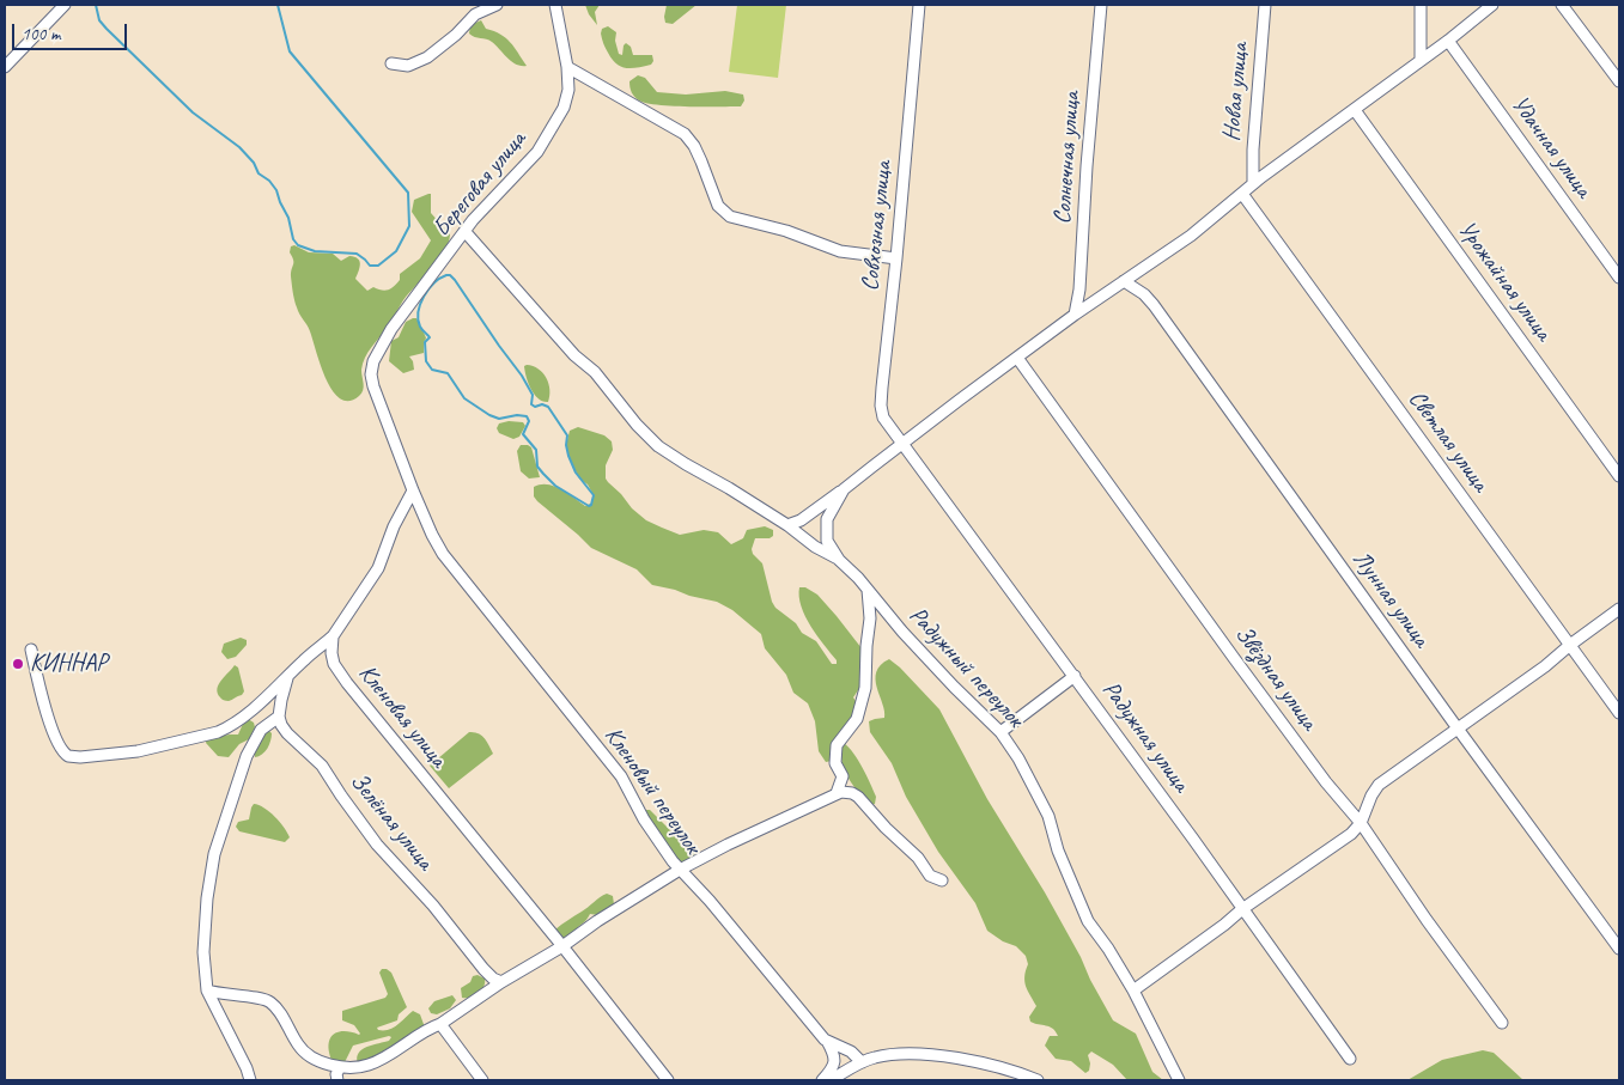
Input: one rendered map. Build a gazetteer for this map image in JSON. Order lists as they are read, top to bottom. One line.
{"streets":{"street":["Новая улица","Удачная улица","Солнечная улица","Береговая улица","Совхозная улица","Урожайная улица","Светлая улица","Лунная улица","Радужный переулок","Звёздная улица","Кленовая улица","Радужная улица","Кленовый переулок","Зелёная улица"]},"crossings":[["Новая улица","Радужный переулок"],["Удачная улица","Радужный переулок"],["Солнечная улица","Радужный переулок"],["Береговая улица","Кленовый переулок"],["Совхозная улица","Радужный переулок"],["Совхозная улица","Радужная улица"],["Урожайная улица","Радужный переулок"],["Светлая улица","Радужный переулок"],["Лунная улица","Радужный переулок"],["Радужный переулок","Звёздная улица"],["Радужный переулок","Радужная улица"]],"places":["КИННАР"],"scale_bar":"100 m"}
